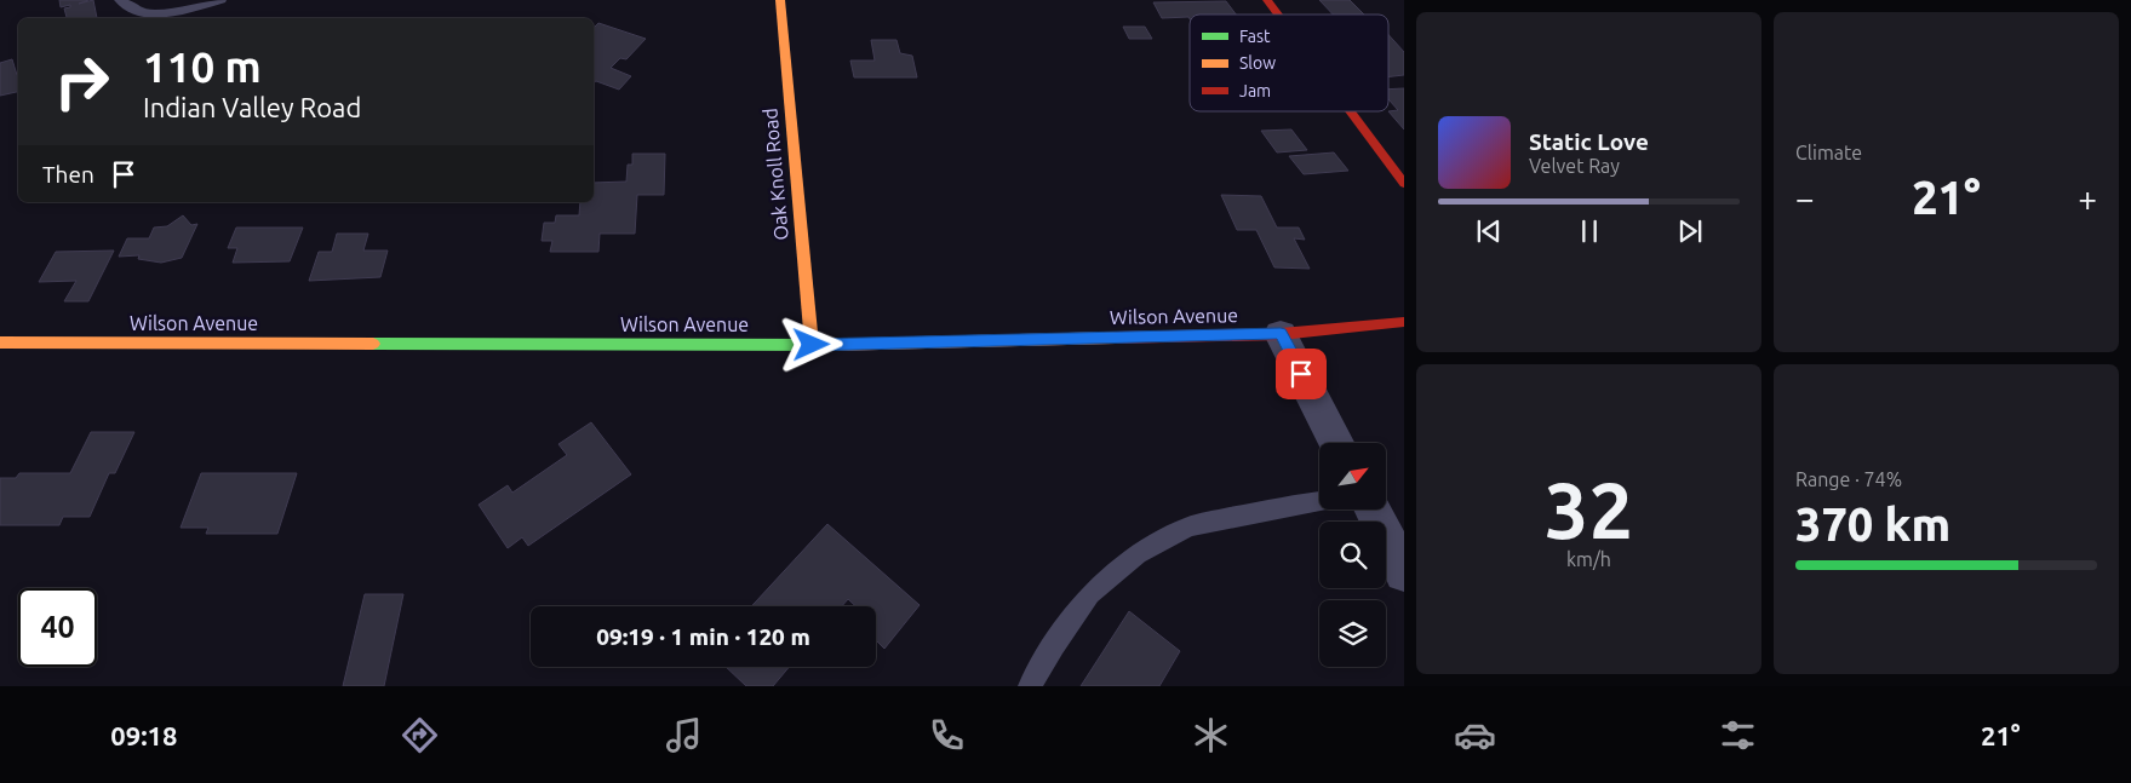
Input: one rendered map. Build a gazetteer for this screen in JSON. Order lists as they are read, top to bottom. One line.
{"streets":{"street":["Oak Knoll Road","Wilson Avenue"]},"crossings":[["Oak Knoll Road","Wilson Avenue"]],"legend":["Fast","Slow","Jam"],"north":"top right","page":{"tile":["Climate",["32","km/h"],["Range · 74%","370 km"]],"turn":["110 m","Indian Valley Road"],"song":["Static Love","Velvet Ray"],"then":"Then","heat":["−","21°","+"],"limit":"40","trip":"09:19 · 1 min · 120 m","tabs":["09:18","21°"]}}
